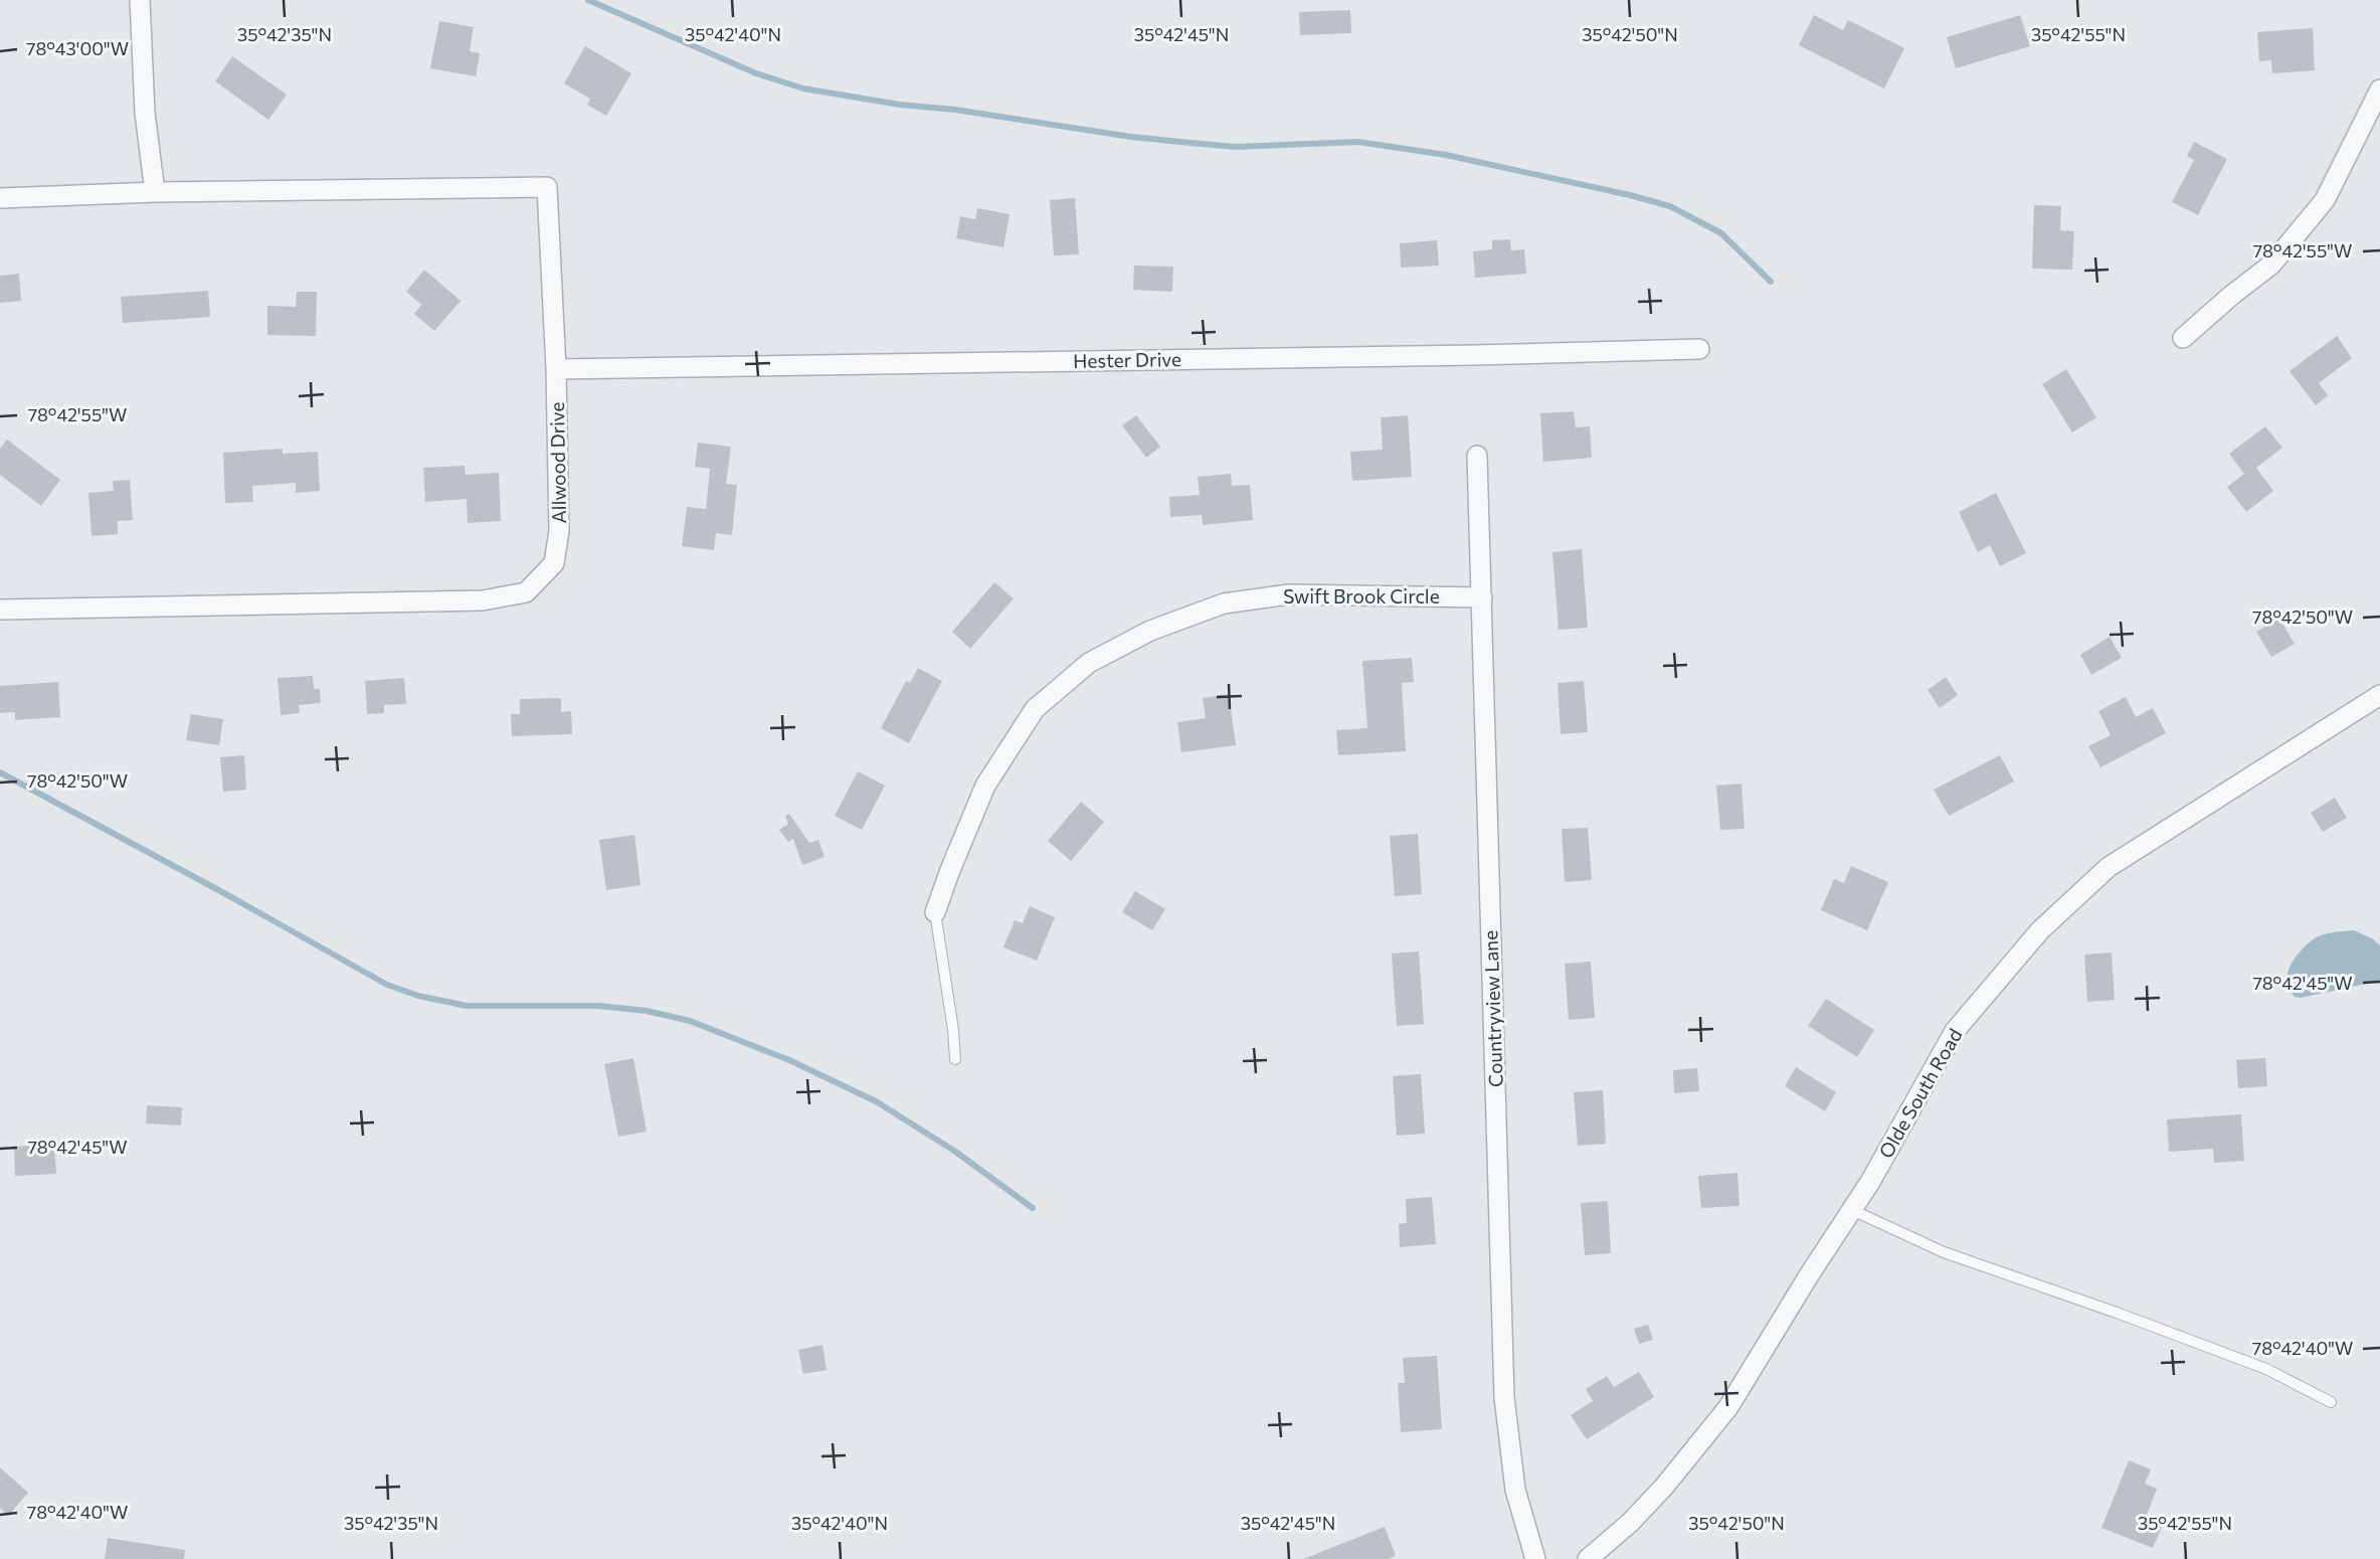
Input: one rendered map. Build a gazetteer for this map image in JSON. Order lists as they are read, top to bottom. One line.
{"streets":{"street":["Hester Drive","Allwood Drive","Swift Brook Circle","Countryview Lane","Olde South Road"]},"crossings":[["Hester Drive","Allwood Drive"],["Swift Brook Circle","Countryview Lane"]],"coordinates":["35°42'35\"N","35°42'40\"N","35°42'45\"N","35°42'50\"N","35°42'55\"N","78°43'00\"W","78°42'55\"W","78°42'50\"W","78°42'45\"W","78°42'40\"W"]}
